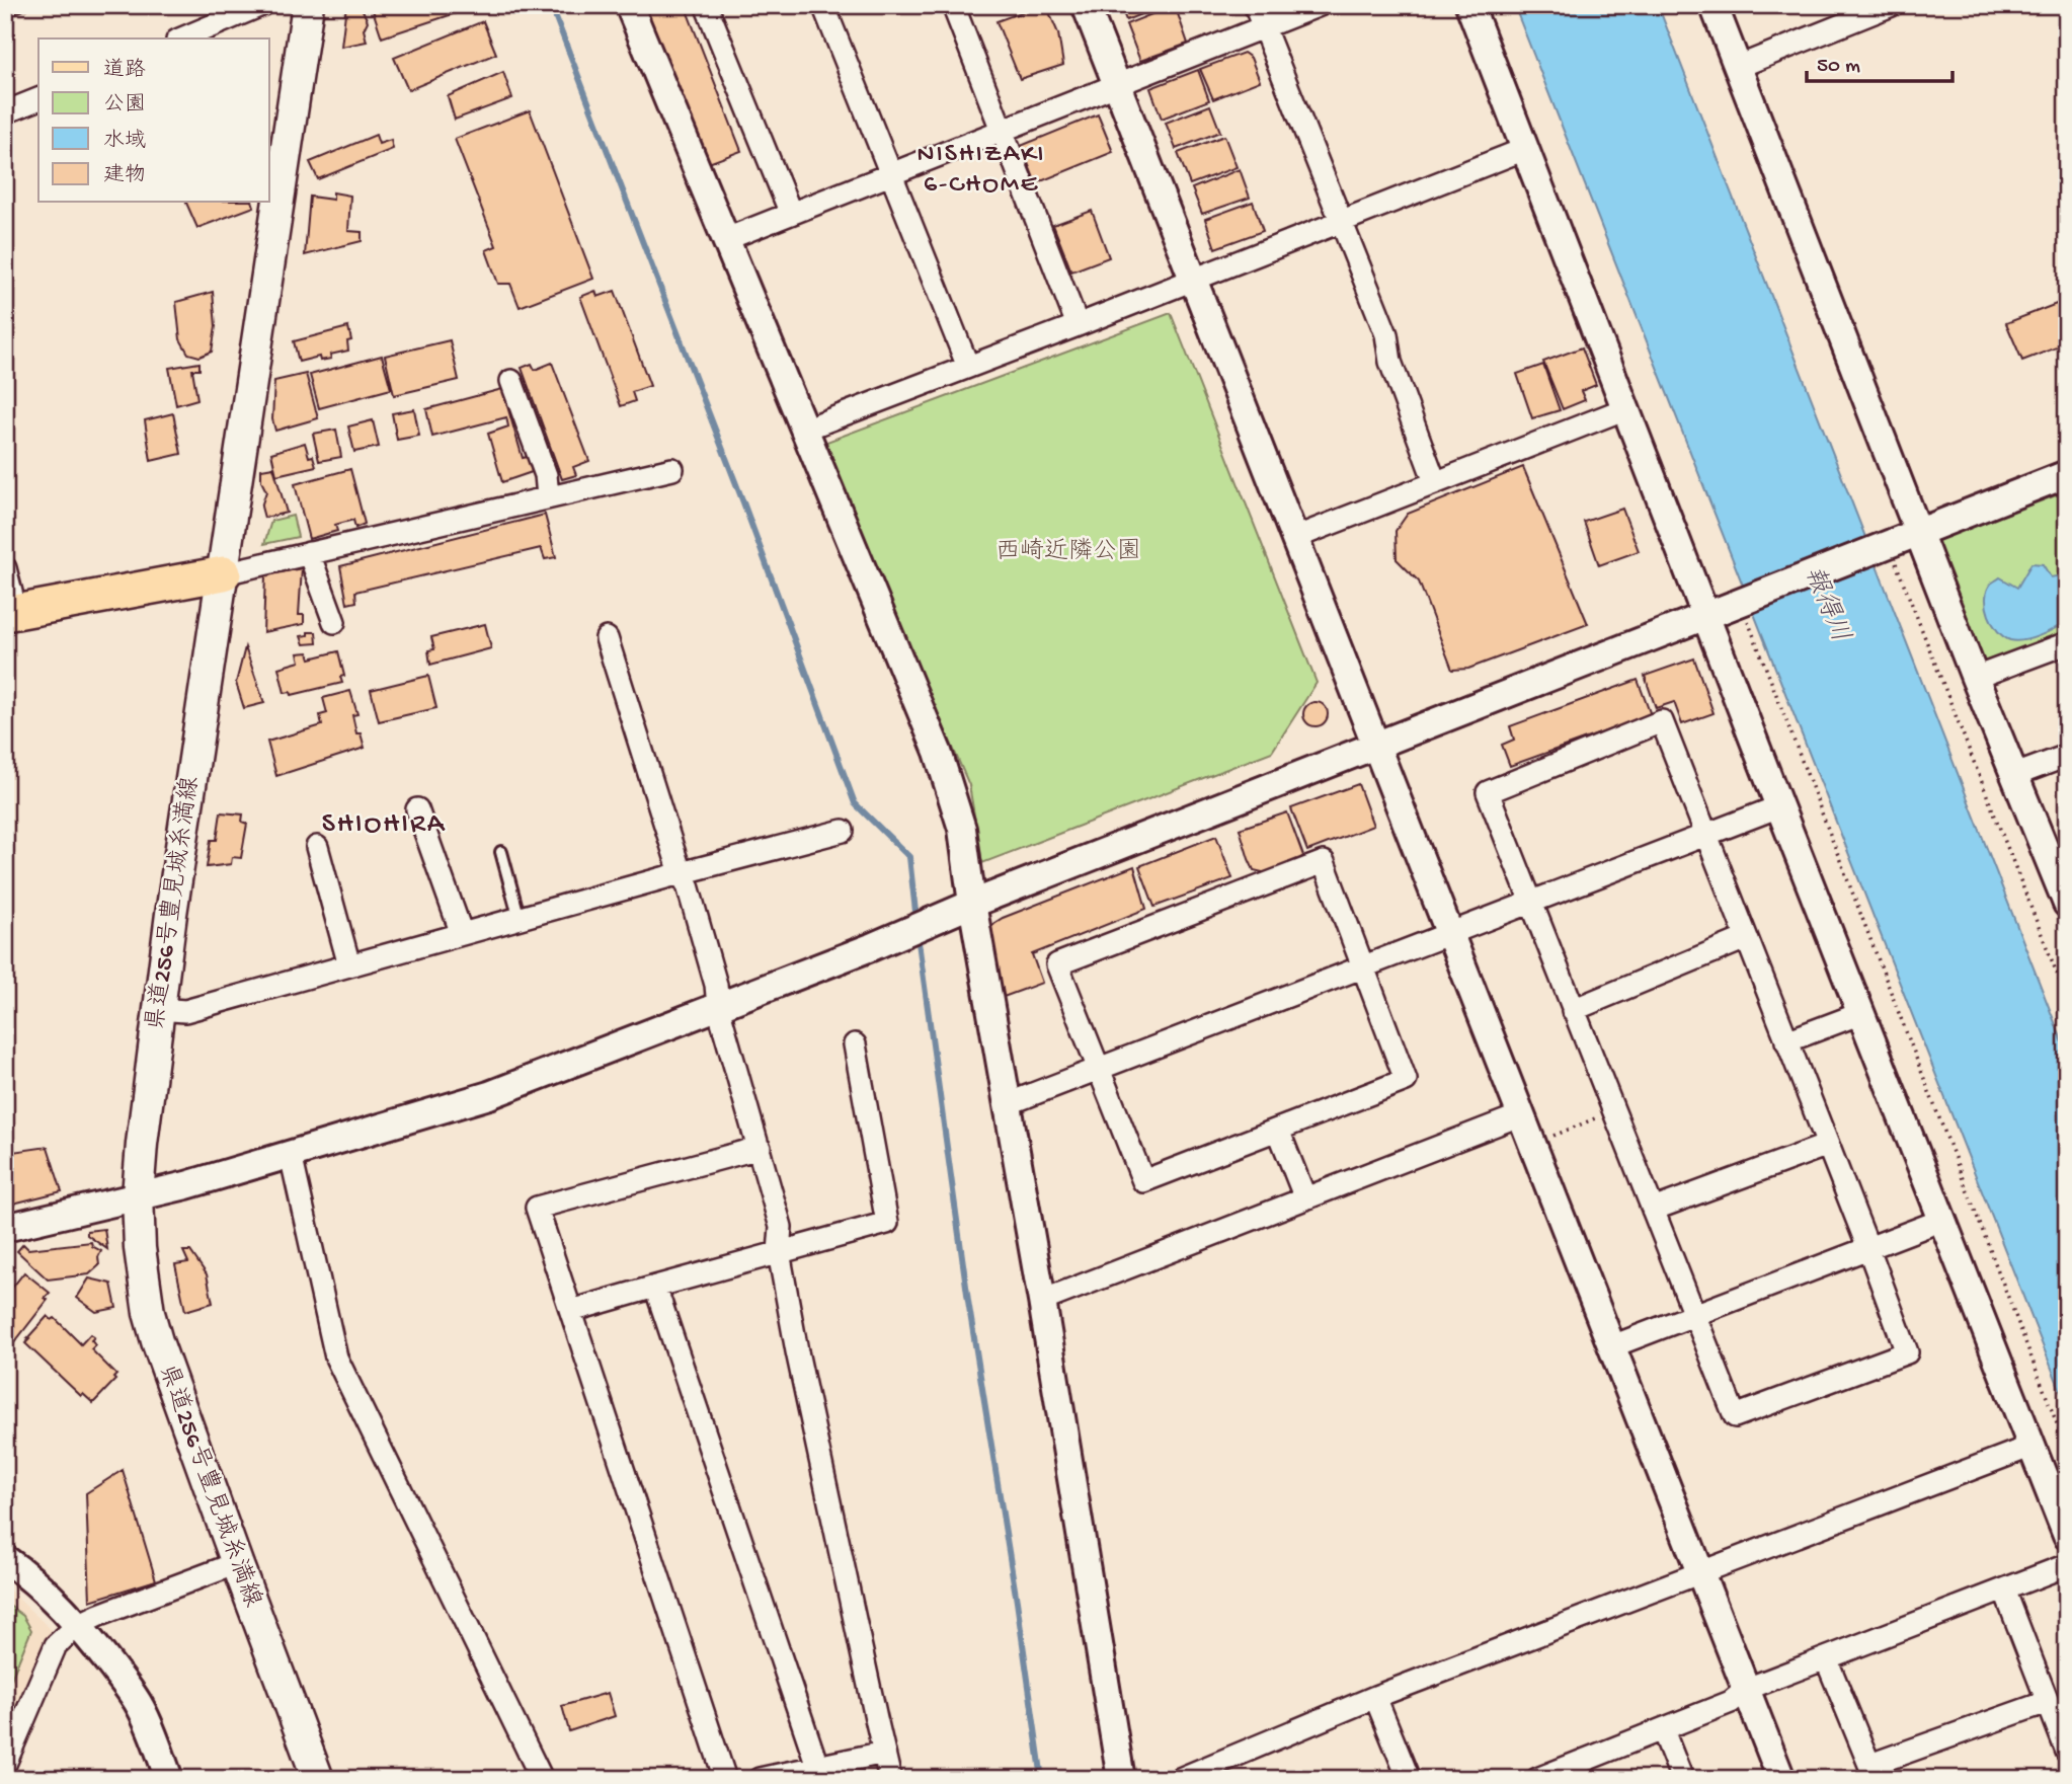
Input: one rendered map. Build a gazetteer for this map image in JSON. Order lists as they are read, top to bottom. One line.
{"streets":{"main road":["県道256号豊見城糸満線"]},"districts":["NISHIZAKI 6-CHOME","SHIOHIRA"],"water":["報得川"],"parks":["西崎近隣公園"],"legend":["道路","公園","水域","建物"],"scale_bar":"50 m"}
